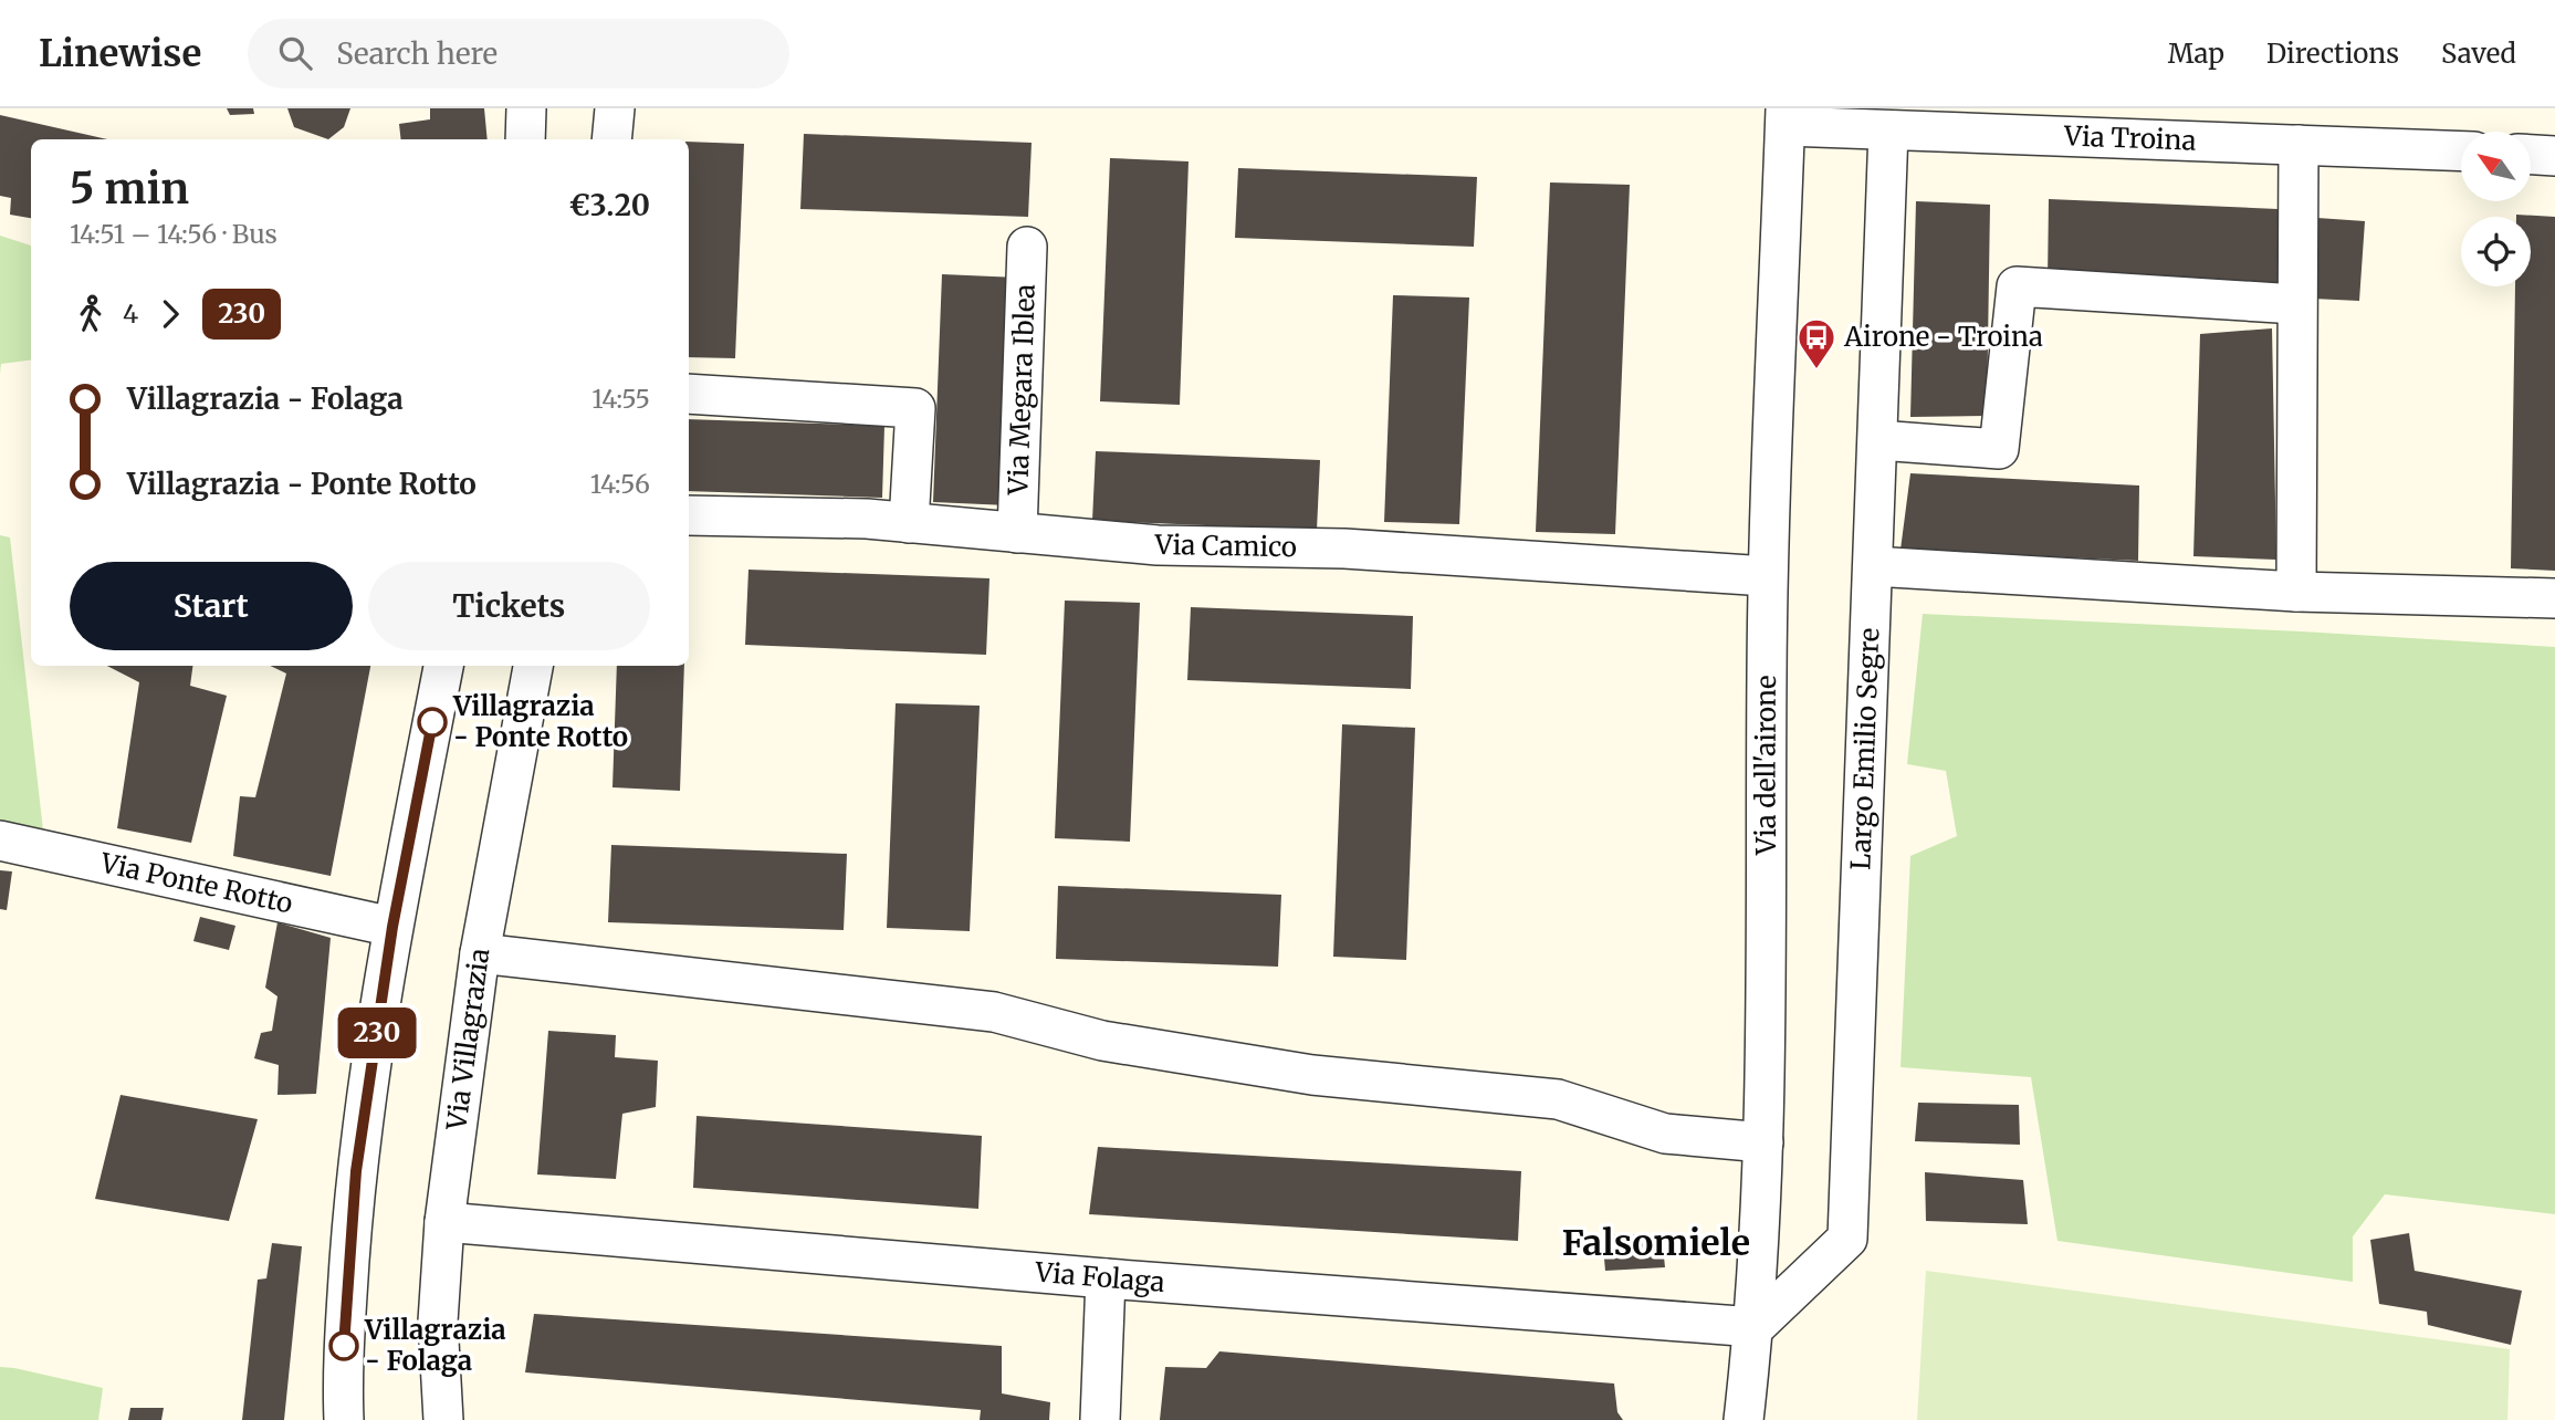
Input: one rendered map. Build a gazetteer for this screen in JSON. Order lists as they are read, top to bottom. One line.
{"streets":{"street":["Via Troina","Via Megara Iblea","Via Camico","Largo Emilio Segre","Via dell'airone","Via Ponte Rotto","Via Villagrazia","Via Folaga"]},"crossings":[["Via Troina","Largo Emilio Segre"],["Via Troina","Via dell'airone"],["Via Megara Iblea","Via Camico"],["Via Camico","Via dell'airone"],["Largo Emilio Segre","Via dell'airone"],["Largo Emilio Segre","Via Folaga"],["Via dell'airone","Via Folaga"],["Via Villagrazia","Via Folaga"]],"districts":["Falsomiele"],"places":{"bus stop":["Airone - Troina"],"other":["Villagrazia - Ponte Rotto","Villagrazia - Folaga"]},"lines":["bus line 230"],"north":"top left","page":{"header":"Linewise","search":"Search here","nav":["Map","Directions","Saved"],"on_map":"230","heading":["5 min","14:51 – 14:56 · Bus","€3.20"],"legs":["4","230"],"list":[{"name":"Villagrazia - Folaga","value":"14:55"},{"name":"Villagrazia - Ponte Rotto","value":"14:56"}],"buttons":["Start","Tickets"]}}
